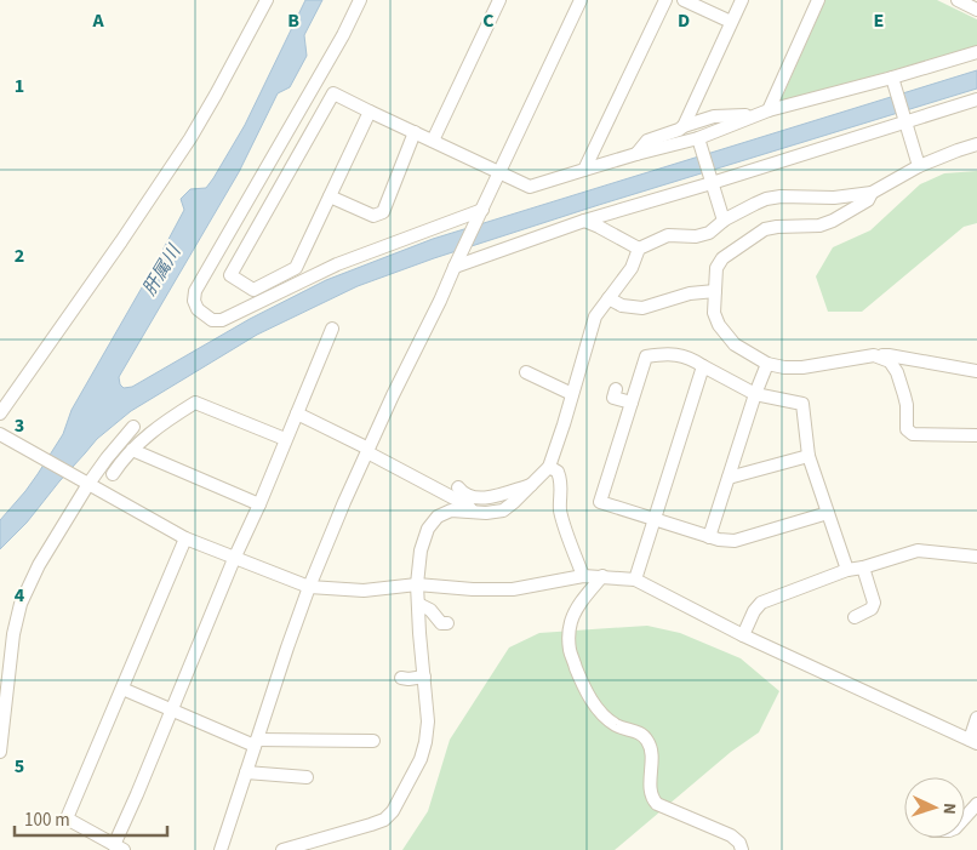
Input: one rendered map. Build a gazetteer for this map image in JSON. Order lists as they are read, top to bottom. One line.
{"water":["肝属川"],"scale_bar":"100 m","north":"right","grid":{"columns":["A","B","C","D","E"],"rows":["1","2","3","4","5"]}}
